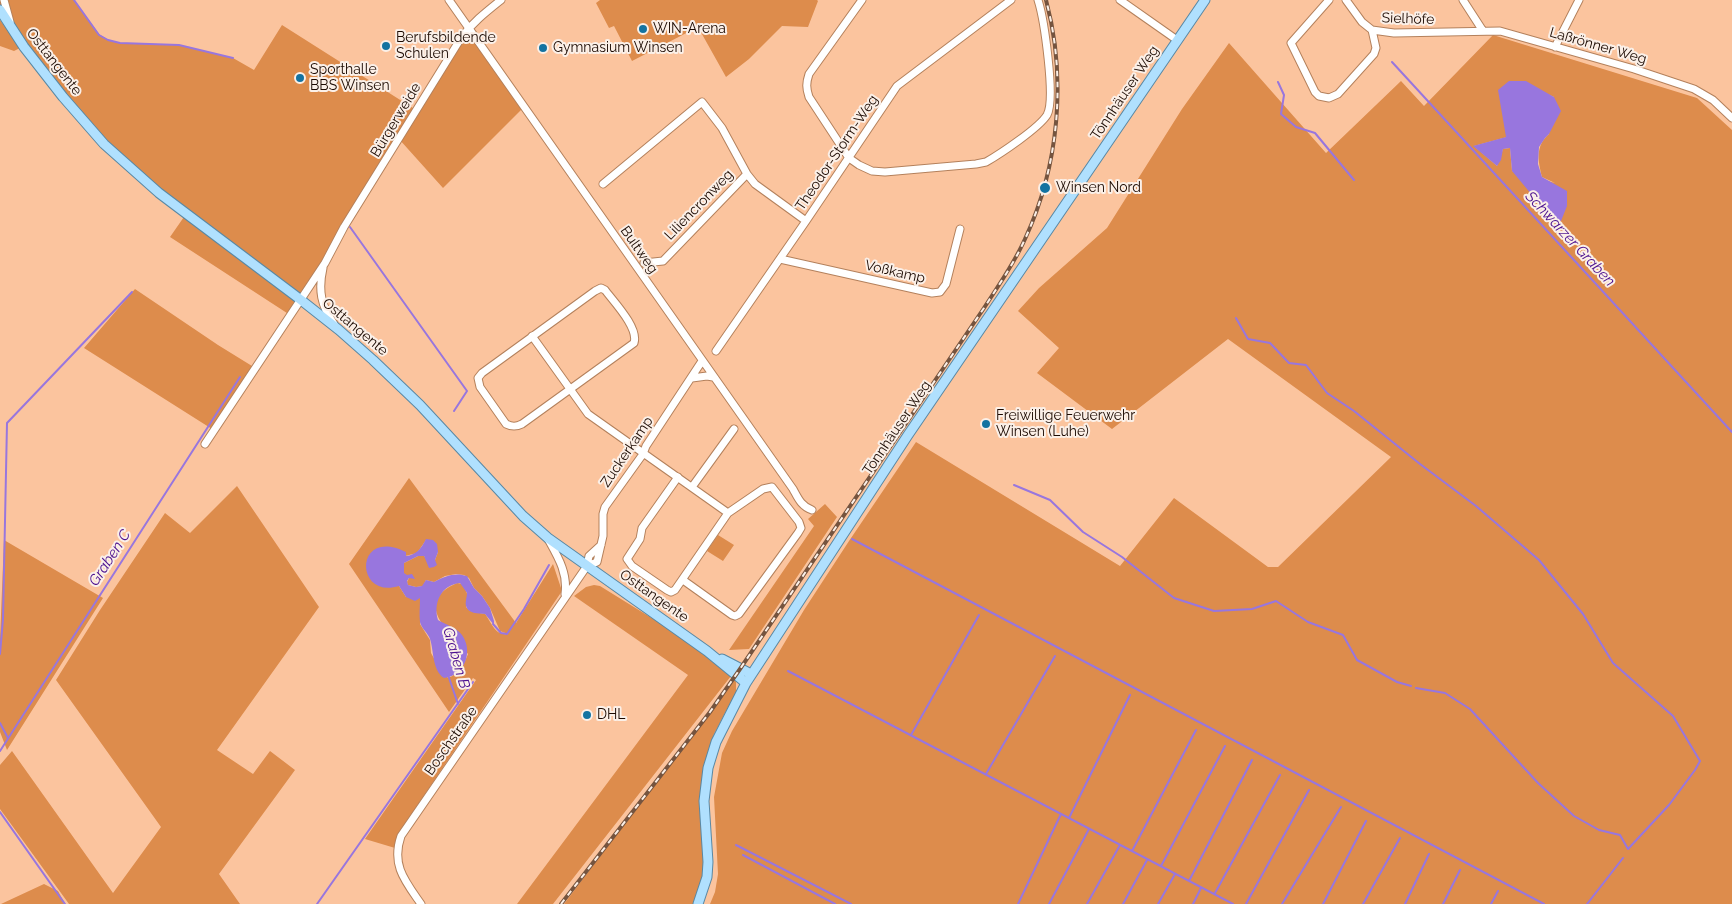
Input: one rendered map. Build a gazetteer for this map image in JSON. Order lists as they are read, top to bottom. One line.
{"streets":{"main road":["Osttangente","Tönnhäuser Weg"],"street":["Sielhöfe","Laßrönner Weg","Bürgerweide","Theodor-Storm-Weg","Liliencronweg","Bultweg","Voßkamp","Zuckerkamp","Boschstraße"]},"crossings":[["Sielhöfe","Laßrönner Weg"],["Osttangente","Tönnhäuser Weg"],["Osttangente","Bürgerweide"],["Osttangente","Zuckerkamp"],["Osttangente","Boschstraße"],["Bürgerweide","Bultweg"],["Theodor-Storm-Weg","Voßkamp"],["Bultweg","Zuckerkamp"],["Zuckerkamp","Boschstraße"]],"water":["Schwarzer Graben","Graben C","Graben B"],"places":["WIN-Arena","Berufsbildende Schulen","Gymnasium Winsen","Sporthalle BBS Winsen","Winsen Nord","Freiwillige Feuerwehr Winsen (Luhe)","DHL"]}
